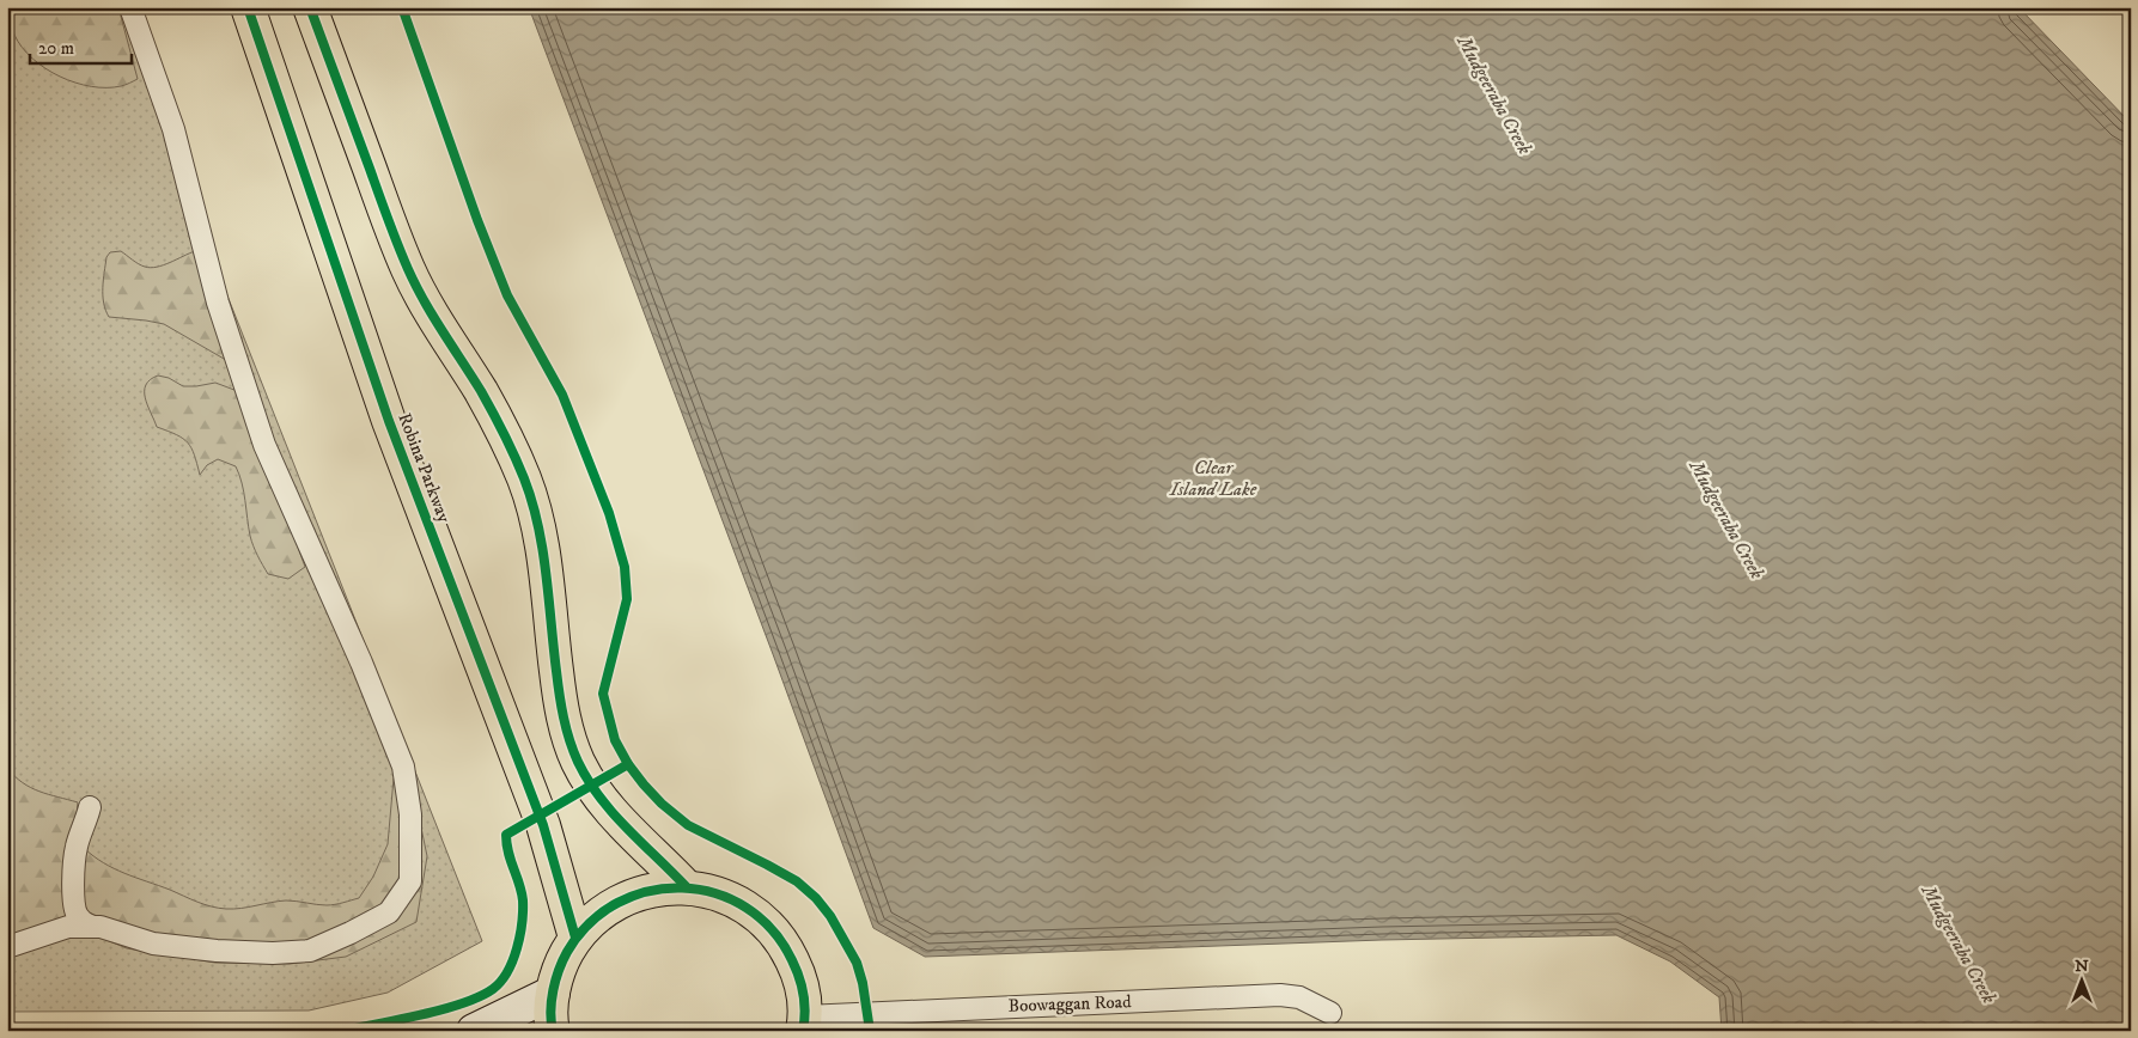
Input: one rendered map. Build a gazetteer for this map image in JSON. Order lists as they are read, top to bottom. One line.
{"streets":{"main road":["Robina Parkway"],"lane":["Boowaggan Road"]},"water":["Mudgeeraba Creek","Clear Island Lake"],"scale_bar":"20 m","north":"top"}
